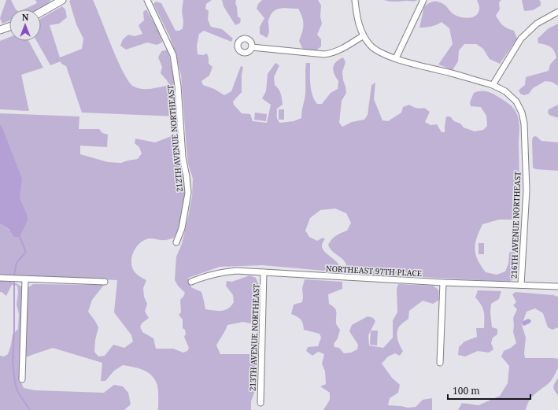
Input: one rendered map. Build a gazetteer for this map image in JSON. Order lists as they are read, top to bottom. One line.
{"streets":{"street":["212TH AVENUE NORTHEAST","216TH AVENUE NORTHEAST","NORTHEAST 97TH PLACE","213TH AVENUE NORTHEAST"]},"crossings":[["216TH AVENUE NORTHEAST","NORTHEAST 97TH PLACE"],["NORTHEAST 97TH PLACE","213TH AVENUE NORTHEAST"]],"scale_bar":"100 m","north":"top"}
